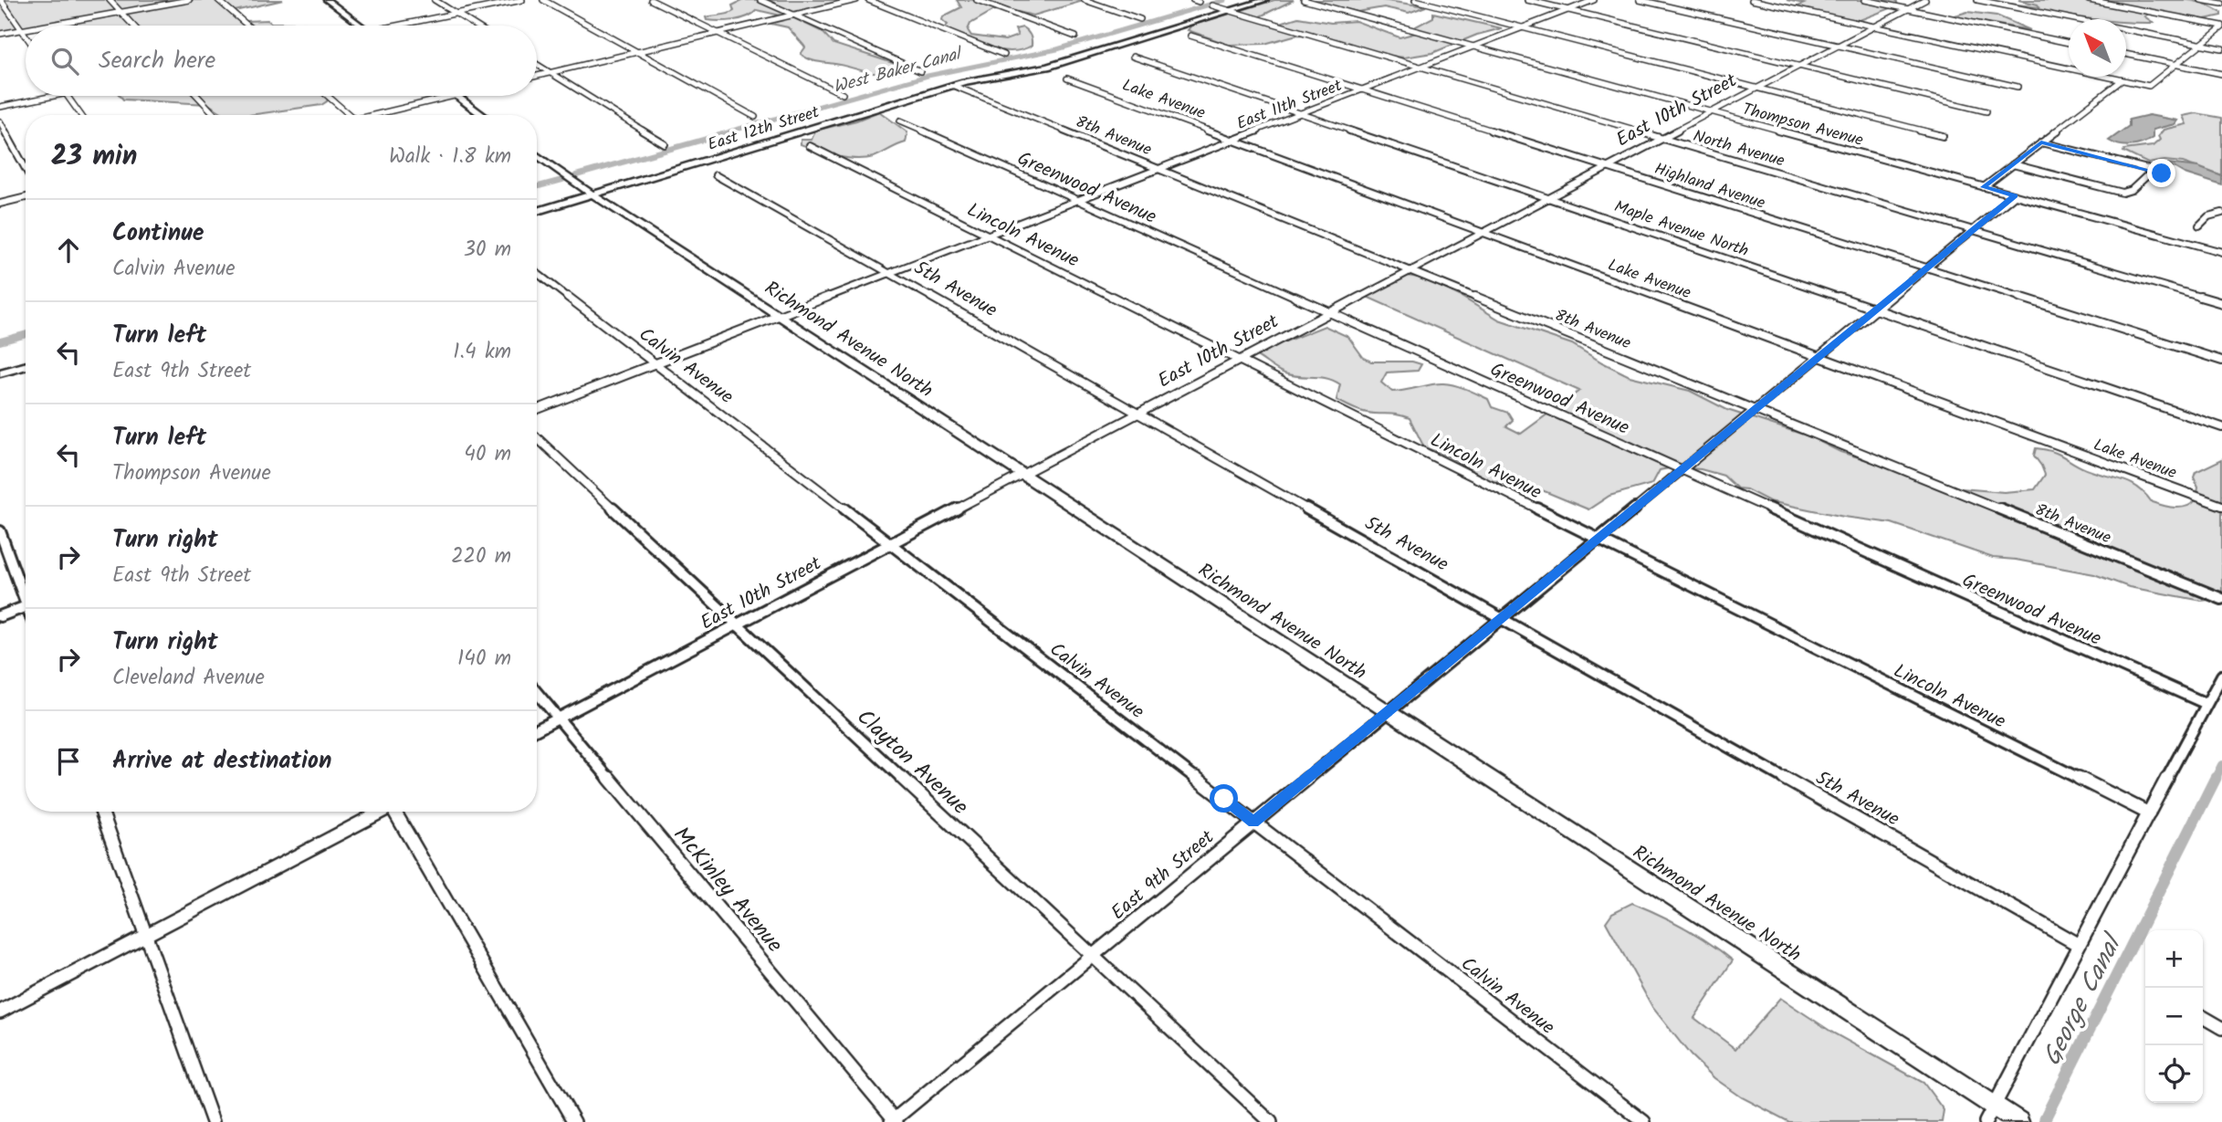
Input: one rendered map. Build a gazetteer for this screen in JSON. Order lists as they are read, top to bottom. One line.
{"streets":{"street":["Lake Avenue","East 11th Street","East 10th Street","Thompson Avenue","East 12th Street","8th Avenue","North Avenue","Highland Avenue","Greenwood Avenue","Maple Avenue North","Lincoln Avenue","5th Avenue","Richmond Avenue North","Calvin Avenue","Clayton Avenue","East 9th Street","McKinley Avenue"]},"crossings":[["Lake Avenue","East 11th Street"],["Lake Avenue","East 10th Street"],["Lake Avenue","East 9th Street"],["East 11th Street","Thompson Avenue"],["East 11th Street","8th Avenue"],["East 11th Street","North Avenue"],["East 11th Street","Highland Avenue"],["East 11th Street","Greenwood Avenue"],["East 11th Street","Maple Avenue North"],["East 11th Street","Lincoln Avenue"],["East 11th Street","5th Avenue"],["East 11th Street","Richmond Avenue North"],["East 11th Street","Calvin Avenue"],["East 10th Street","Thompson Avenue"],["East 10th Street","8th Avenue"],["East 10th Street","North Avenue"],["East 10th Street","Highland Avenue"],["East 10th Street","Greenwood Avenue"],["East 10th Street","Maple Avenue North"],["East 10th Street","Lincoln Avenue"],["East 10th Street","5th Avenue"],["East 10th Street","Richmond Avenue North"],["East 10th Street","Calvin Avenue"],["East 10th Street","Clayton Avenue"],["East 10th Street","McKinley Avenue"],["Thompson Avenue","East 9th Street"],["East 12th Street","8th Avenue"],["East 12th Street","North Avenue"],["East 12th Street","Richmond Avenue North"],["8th Avenue","East 9th Street"],["North Avenue","East 9th Street"],["Highland Avenue","East 9th Street"],["Greenwood Avenue","East 9th Street"],["Maple Avenue North","East 9th Street"],["Lincoln Avenue","East 9th Street"],["5th Avenue","East 9th Street"],["Richmond Avenue North","East 9th Street"],["Calvin Avenue","East 9th Street"],["Clayton Avenue","East 9th Street"],["East 9th Street","McKinley Avenue"]],"water":["West Baker Canal","George Canal"],"north":"top left","page":{"search":"Search here","heading":["23 min","Walk · 1.8 km"],"list":[["Continue","Calvin Avenue","30 m"],["Turn left","East 9th Street","1.4 km"],["Turn left","Thompson Avenue","40 m"],["Turn right","East 9th Street","220 m"],["Turn right","Cleveland Avenue","140 m"],"Arrive at destination"],"map_buttons":["+","−"]}}
